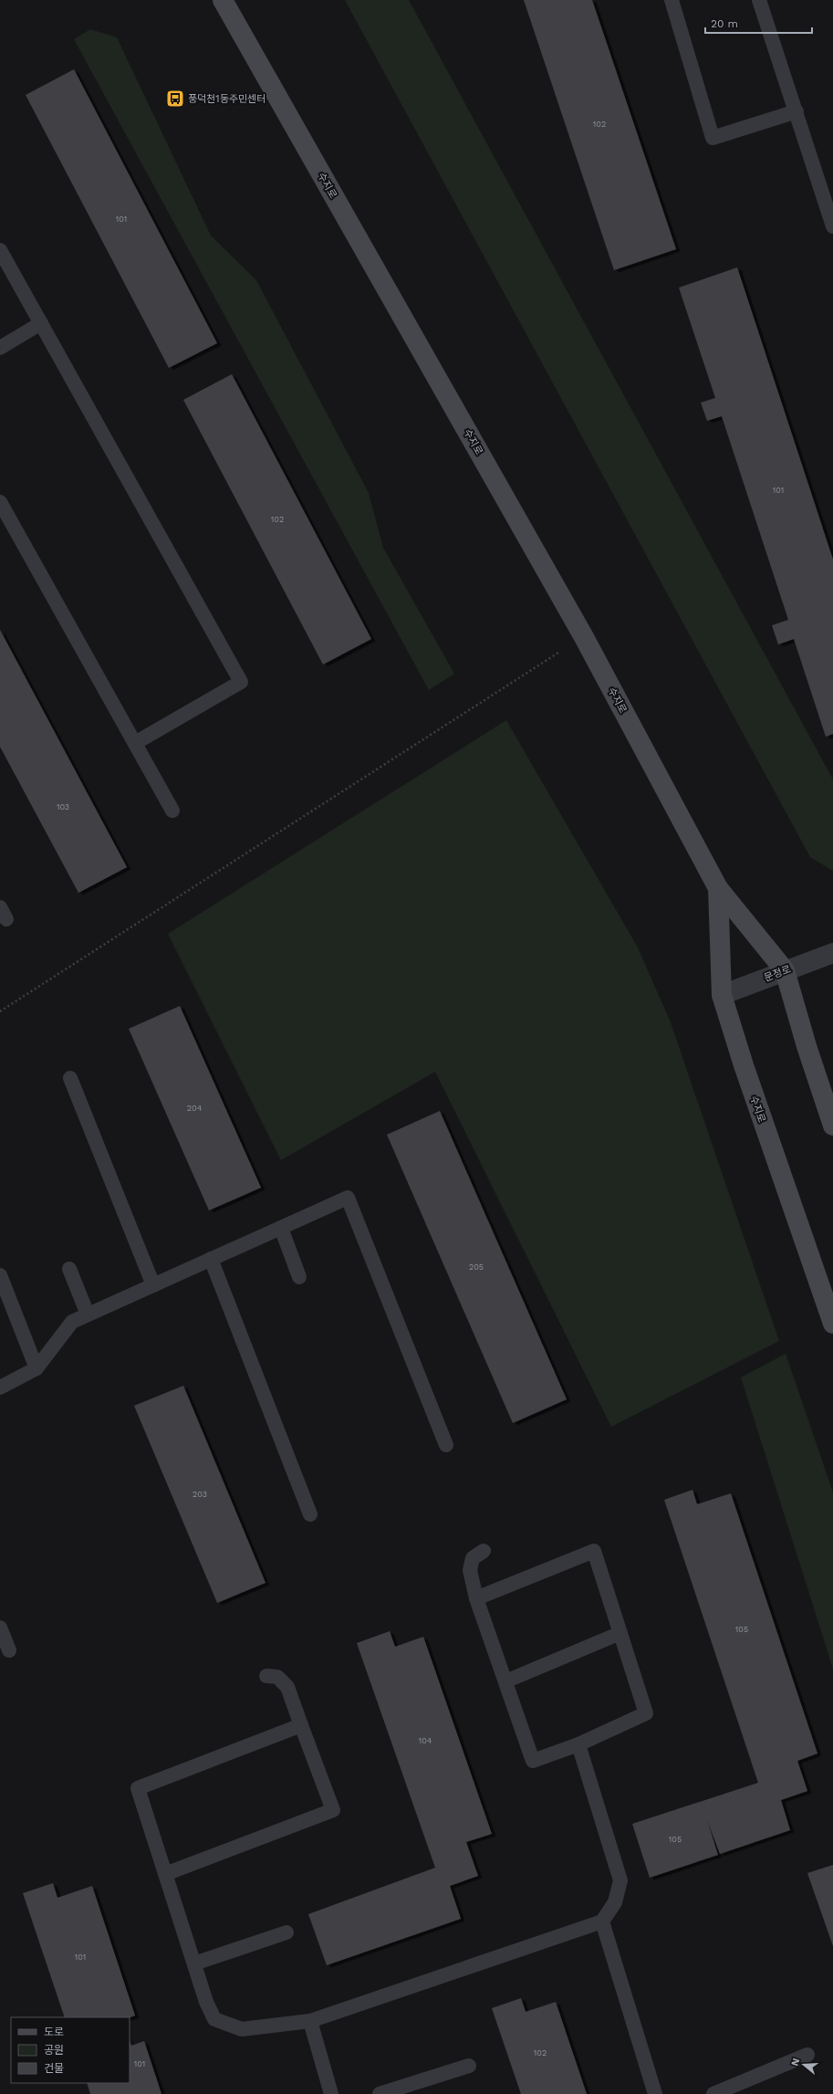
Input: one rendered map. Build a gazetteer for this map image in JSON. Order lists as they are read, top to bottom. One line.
{"streets":{"main road":["수지로"],"street":["문정로"]},"crossings":[["수지로","문정로"]],"places":{"bus stop":["풍덕천1동주민센터"]},"house_numbers":["102","101","101","102","103","204","205","203","105","104","105","101","102","101"],"legend":["도로","공원","건물"],"scale_bar":"20 m","north":"left"}
